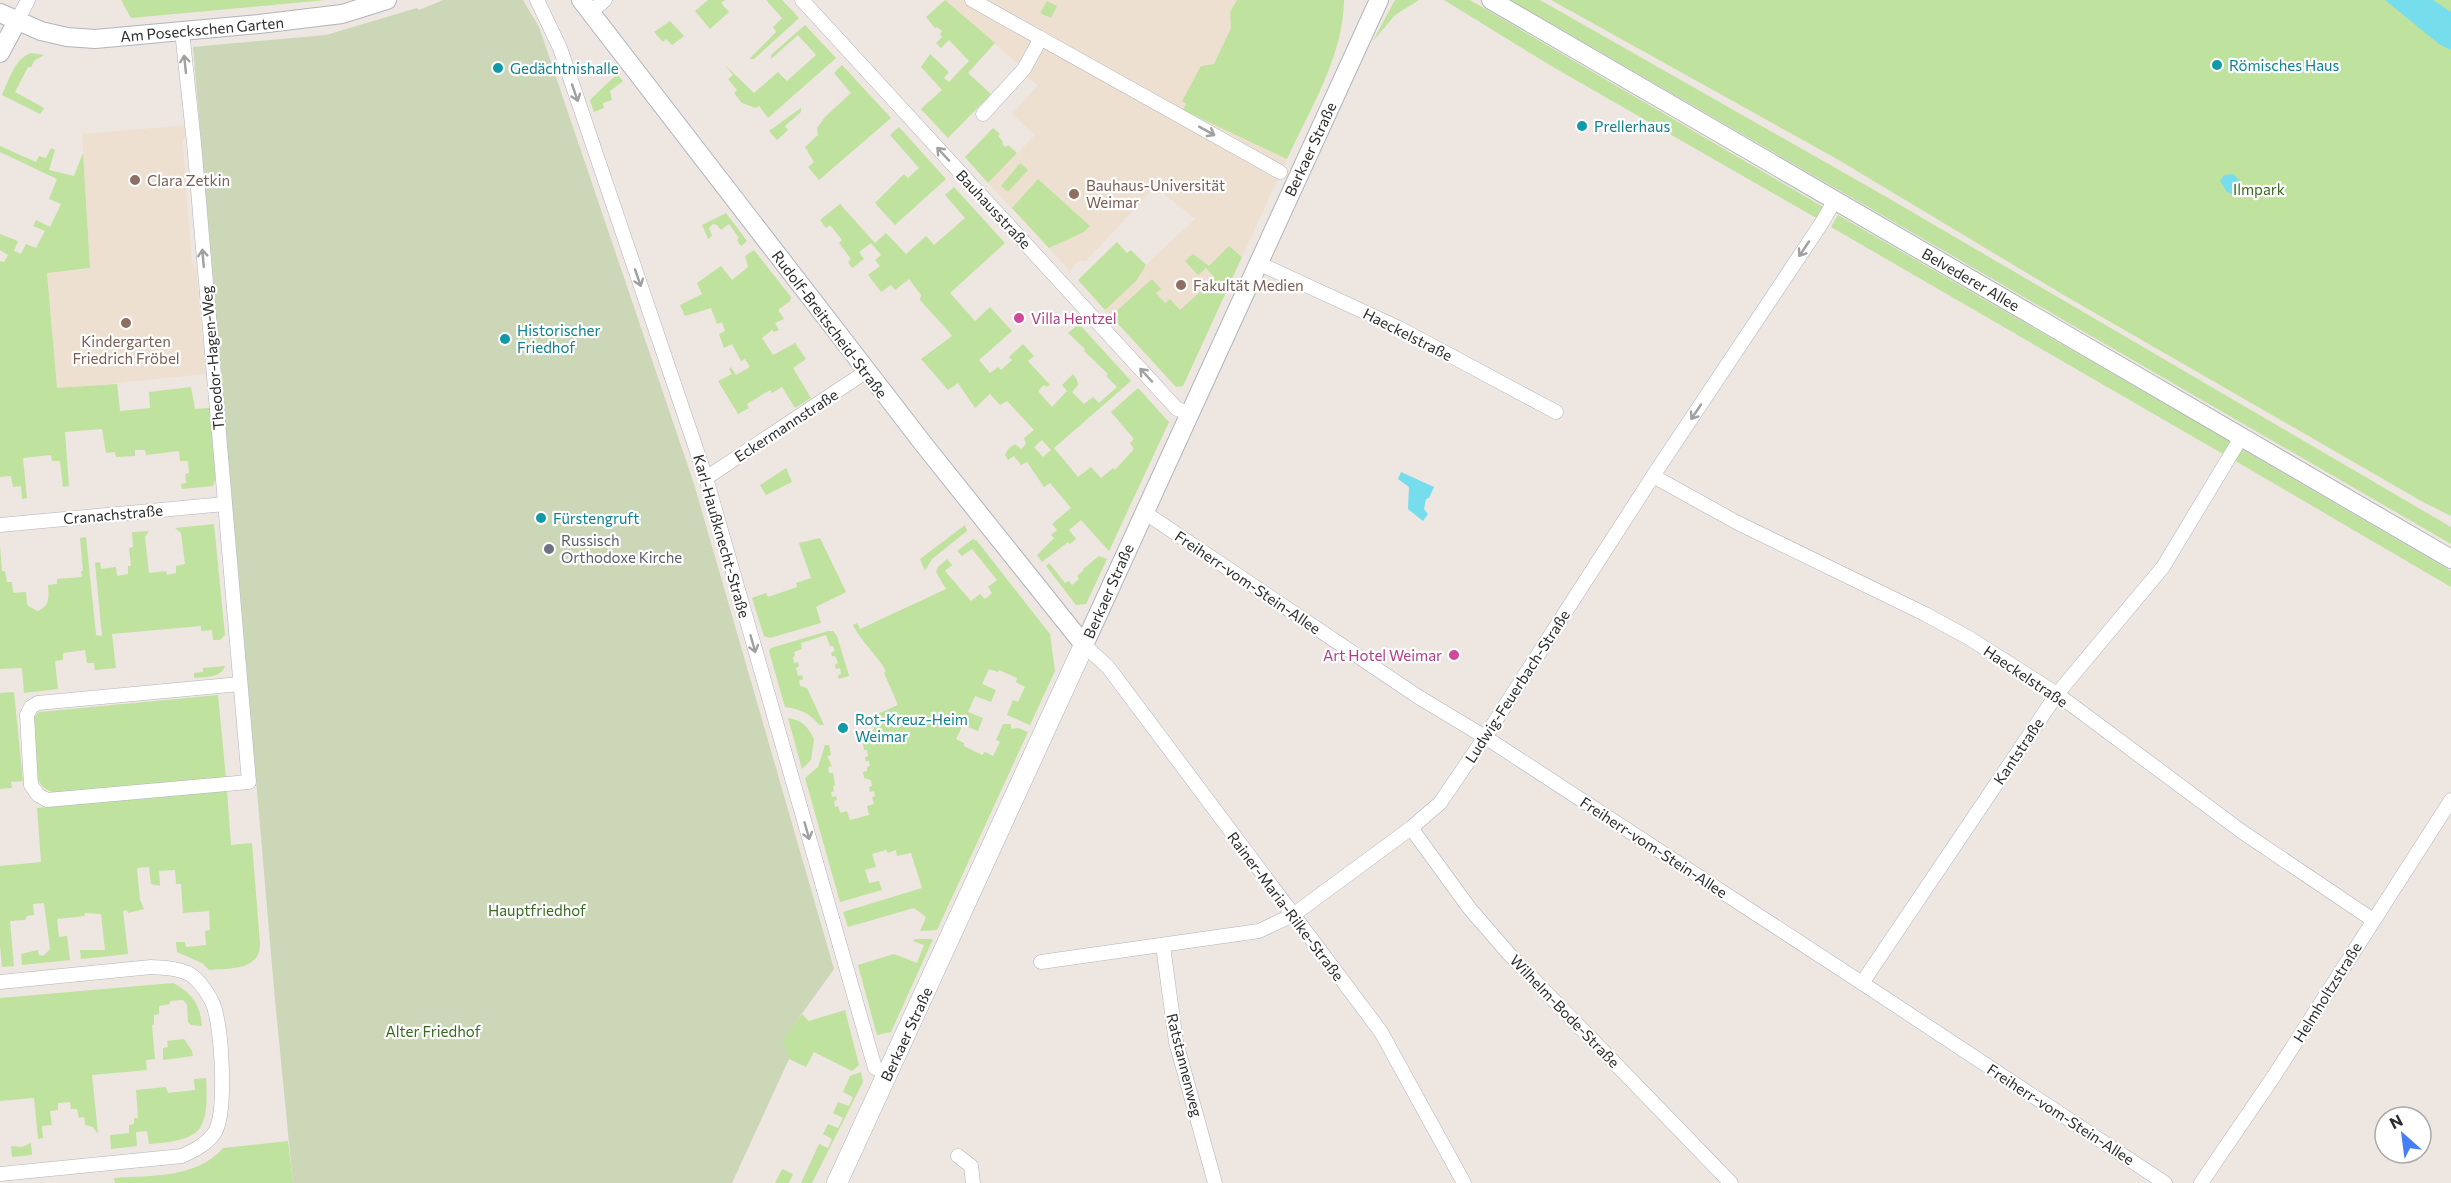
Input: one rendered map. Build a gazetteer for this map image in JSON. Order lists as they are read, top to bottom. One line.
{"streets":{"main road":["Berkaer Straße"],"street":["Am Poseckschen Garten","Bauhausstraße","Belvederer Allee","Rudolf-Breitscheid-Straße","Haeckelstraße","Theodor-Hagen-Weg","Eckermannstraße","Cranachstraße","Karl-Haußknecht-Straße","Freiherr-vom-Stein-Allee","Ludwig-Feuerbach-Straße","Kantstraße","Rainer-Maria-Rilke-Straße","Helmholtzstraße","Wilhelm-Bode-Straße","Ratstannenweg"]},"crossings":[["Am Poseckschen Garten","Theodor-Hagen-Weg"],["Berkaer Straße","Bauhausstraße"],["Berkaer Straße","Rudolf-Breitscheid-Straße"],["Berkaer Straße","Haeckelstraße"],["Berkaer Straße","Karl-Haußknecht-Straße"],["Berkaer Straße","Freiherr-vom-Stein-Allee"],["Berkaer Straße","Rainer-Maria-Rilke-Straße"],["Belvederer Allee","Ludwig-Feuerbach-Straße"],["Belvederer Allee","Kantstraße"],["Rudolf-Breitscheid-Straße","Eckermannstraße"],["Rudolf-Breitscheid-Straße","Rainer-Maria-Rilke-Straße"],["Haeckelstraße","Ludwig-Feuerbach-Straße"],["Haeckelstraße","Kantstraße"],["Haeckelstraße","Helmholtzstraße"],["Theodor-Hagen-Weg","Cranachstraße"],["Eckermannstraße","Karl-Haußknecht-Straße"],["Freiherr-vom-Stein-Allee","Ludwig-Feuerbach-Straße"],["Freiherr-vom-Stein-Allee","Kantstraße"],["Ludwig-Feuerbach-Straße","Rainer-Maria-Rilke-Straße"],["Ludwig-Feuerbach-Straße","Wilhelm-Bode-Straße"],["Ludwig-Feuerbach-Straße","Ratstannenweg"]],"one_way":["Bauhausstraße","Theodor-Hagen-Weg","Karl-Haußknecht-Straße"],"parks":["Ilmpark","Hauptfriedhof","Alter Friedhof"],"places":["Römisches Haus","Gedächtnishalle","Prellerhaus","Clara Zetkin","Bauhaus-Universität Weimar","Fakultät Medien","Villa Hentzel","Kindergarten Friedrich Fröbel","Historischer Friedhof","Fürstengruft","Russisch Orthodoxe Kirche","Art Hotel Weimar","Rot-Kreuz-Heim Weimar"],"north":"top left"}
